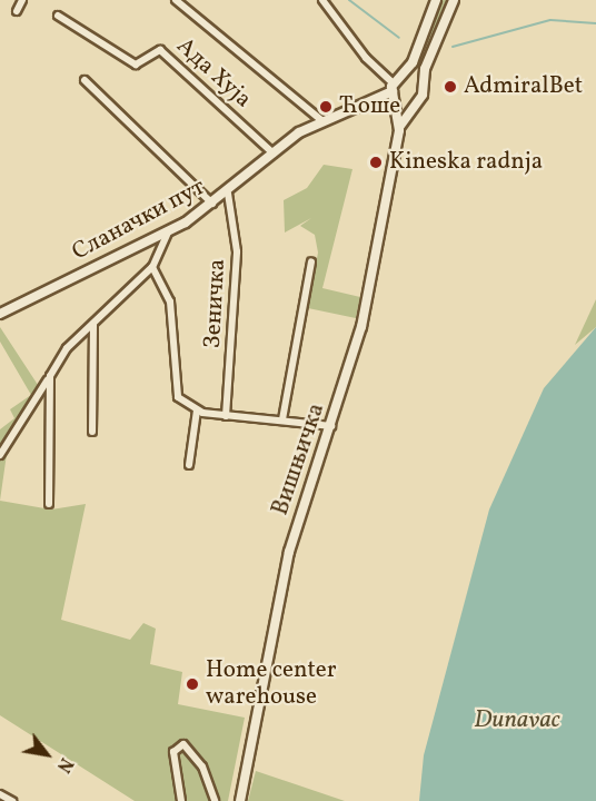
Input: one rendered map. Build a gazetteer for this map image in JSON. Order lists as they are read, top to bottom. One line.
{"streets":{"street":["Ада Хуја","Сланачки пут","Зеничка","Вишњичка"]},"crossings":[["Ада Хуја","Сланачки пут"],["Сланачки пут","Зеничка"],["Сланачки пут","Вишњичка"]],"water":["Dunavac"],"places":["AdmiralBet","Ћоше","Kineska radnja","Home center warehouse"],"north":"bottom right"}
